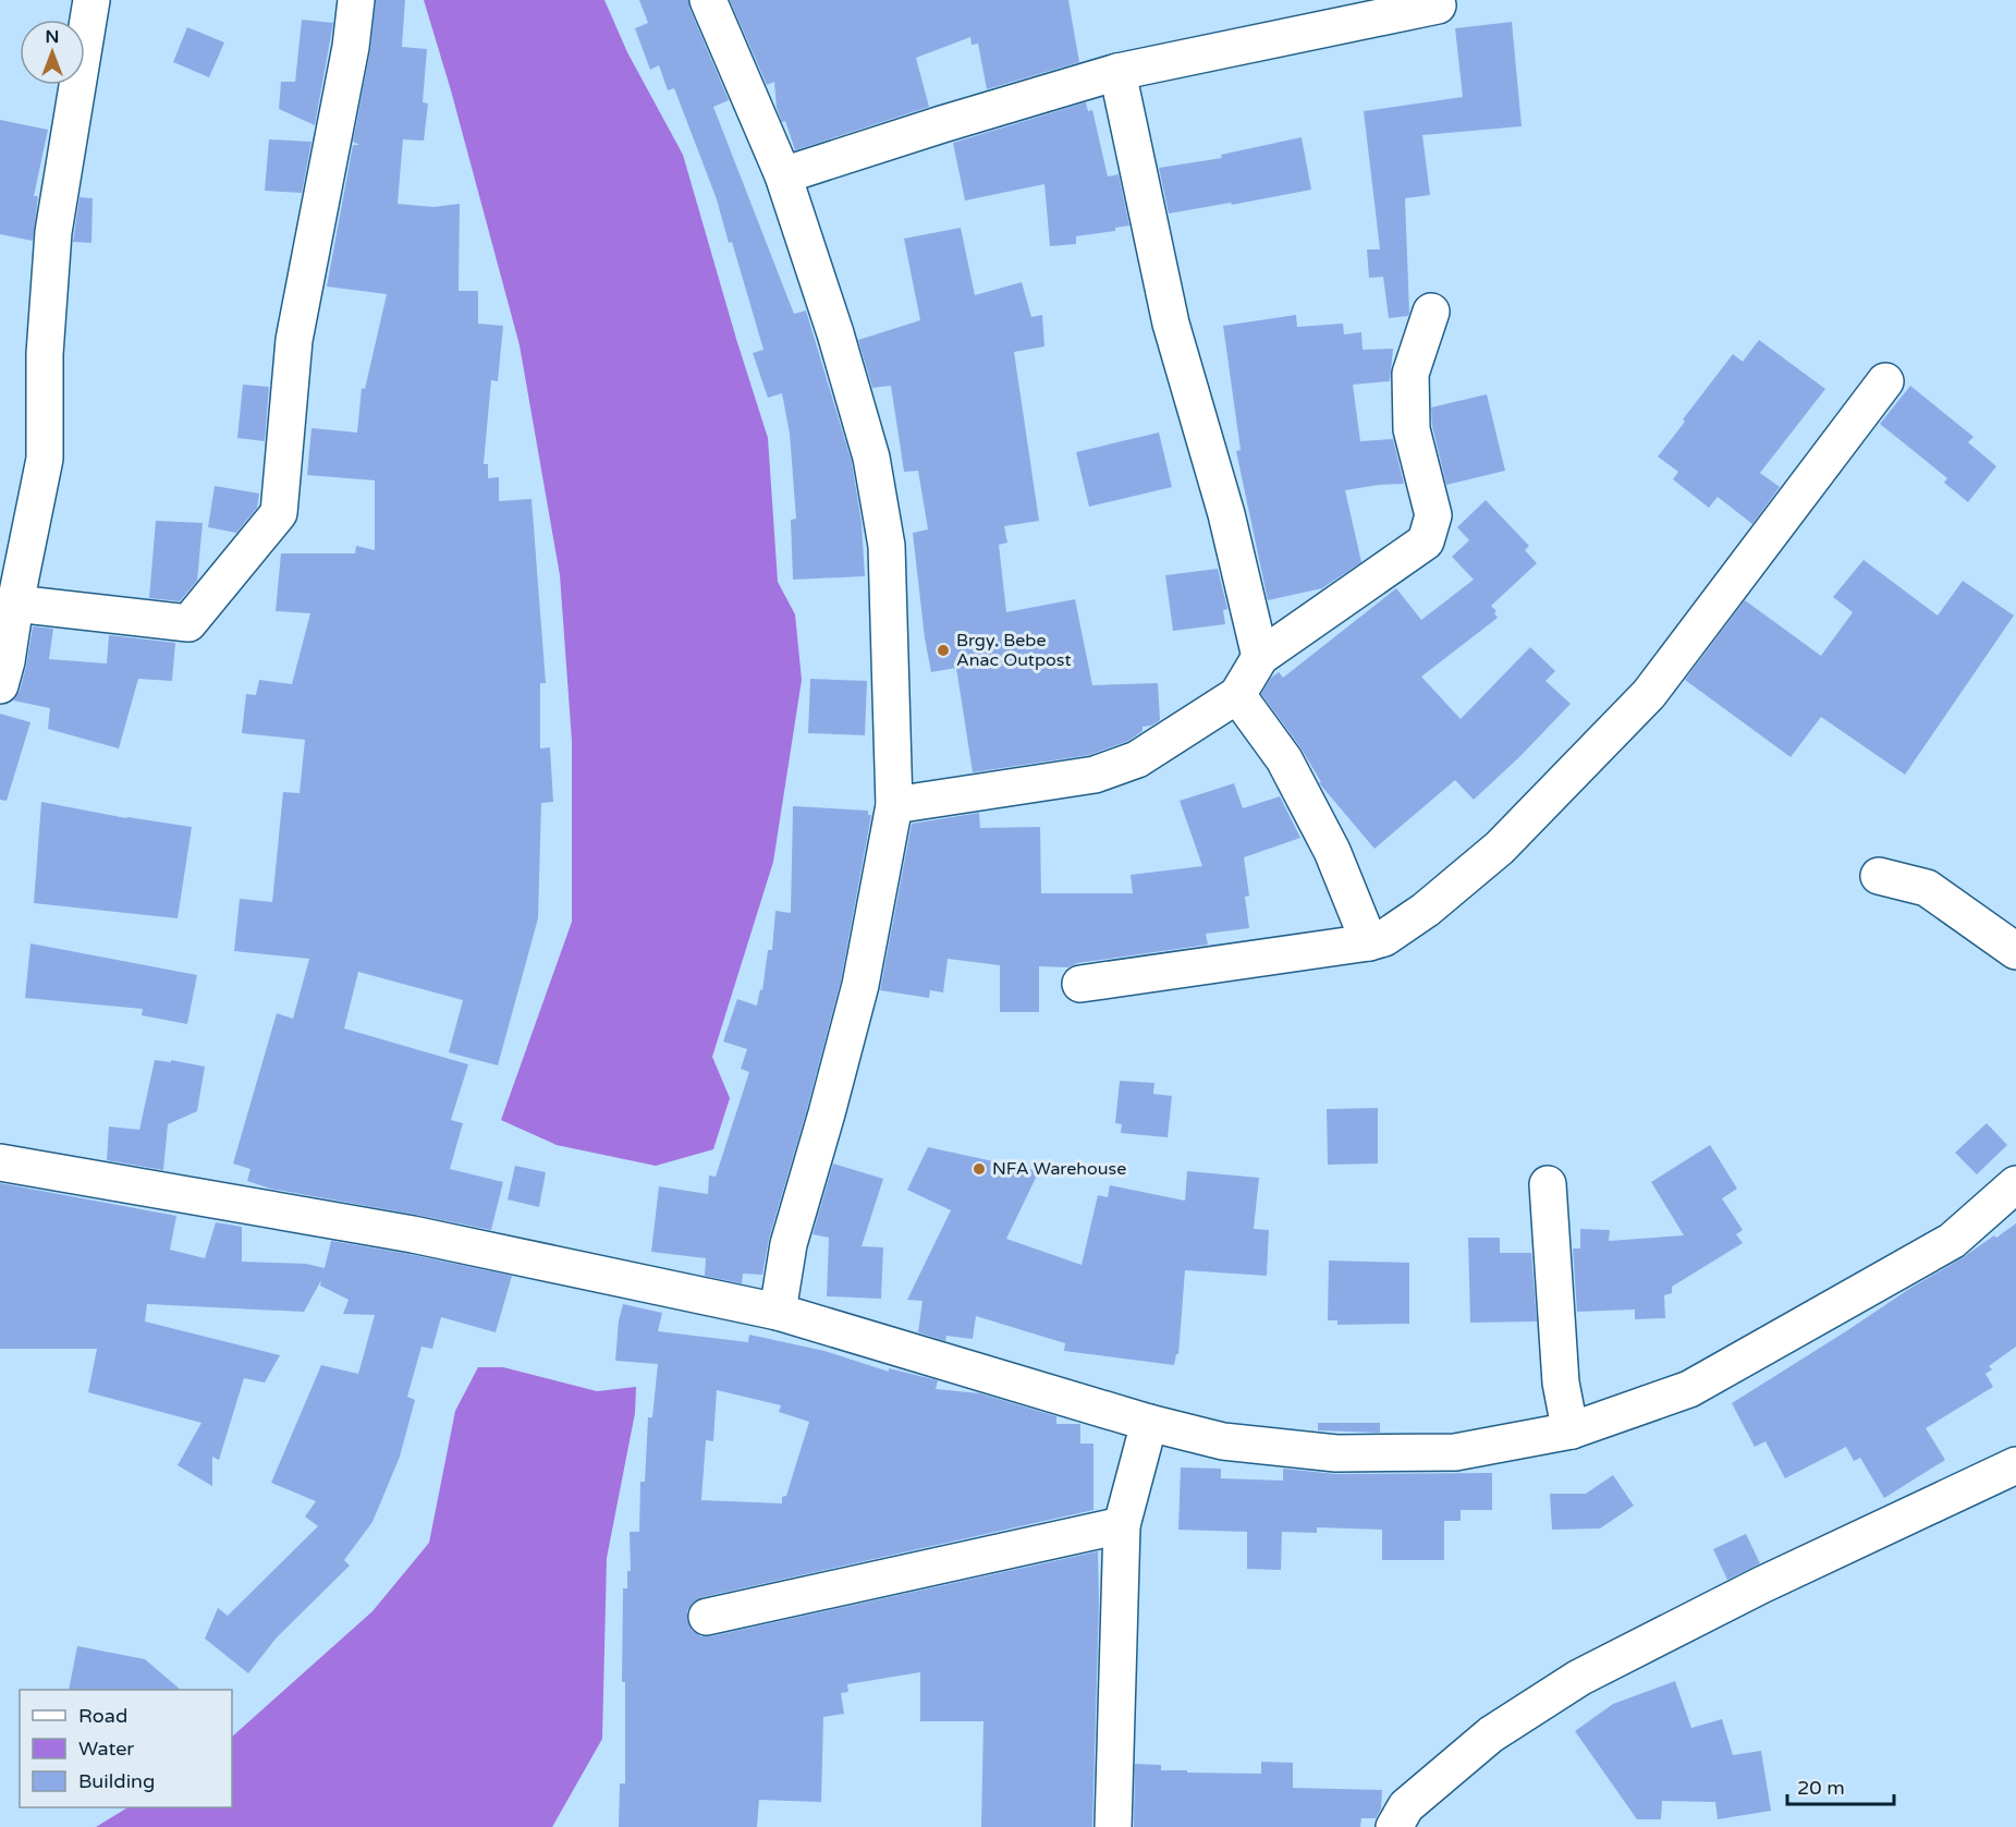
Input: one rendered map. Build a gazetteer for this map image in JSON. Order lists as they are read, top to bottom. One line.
{"places":["Brgy. Bebe Anac Outpost","NFA Warehouse"],"legend":["Road","Water","Building"],"scale_bar":"20 m","north":"top"}
